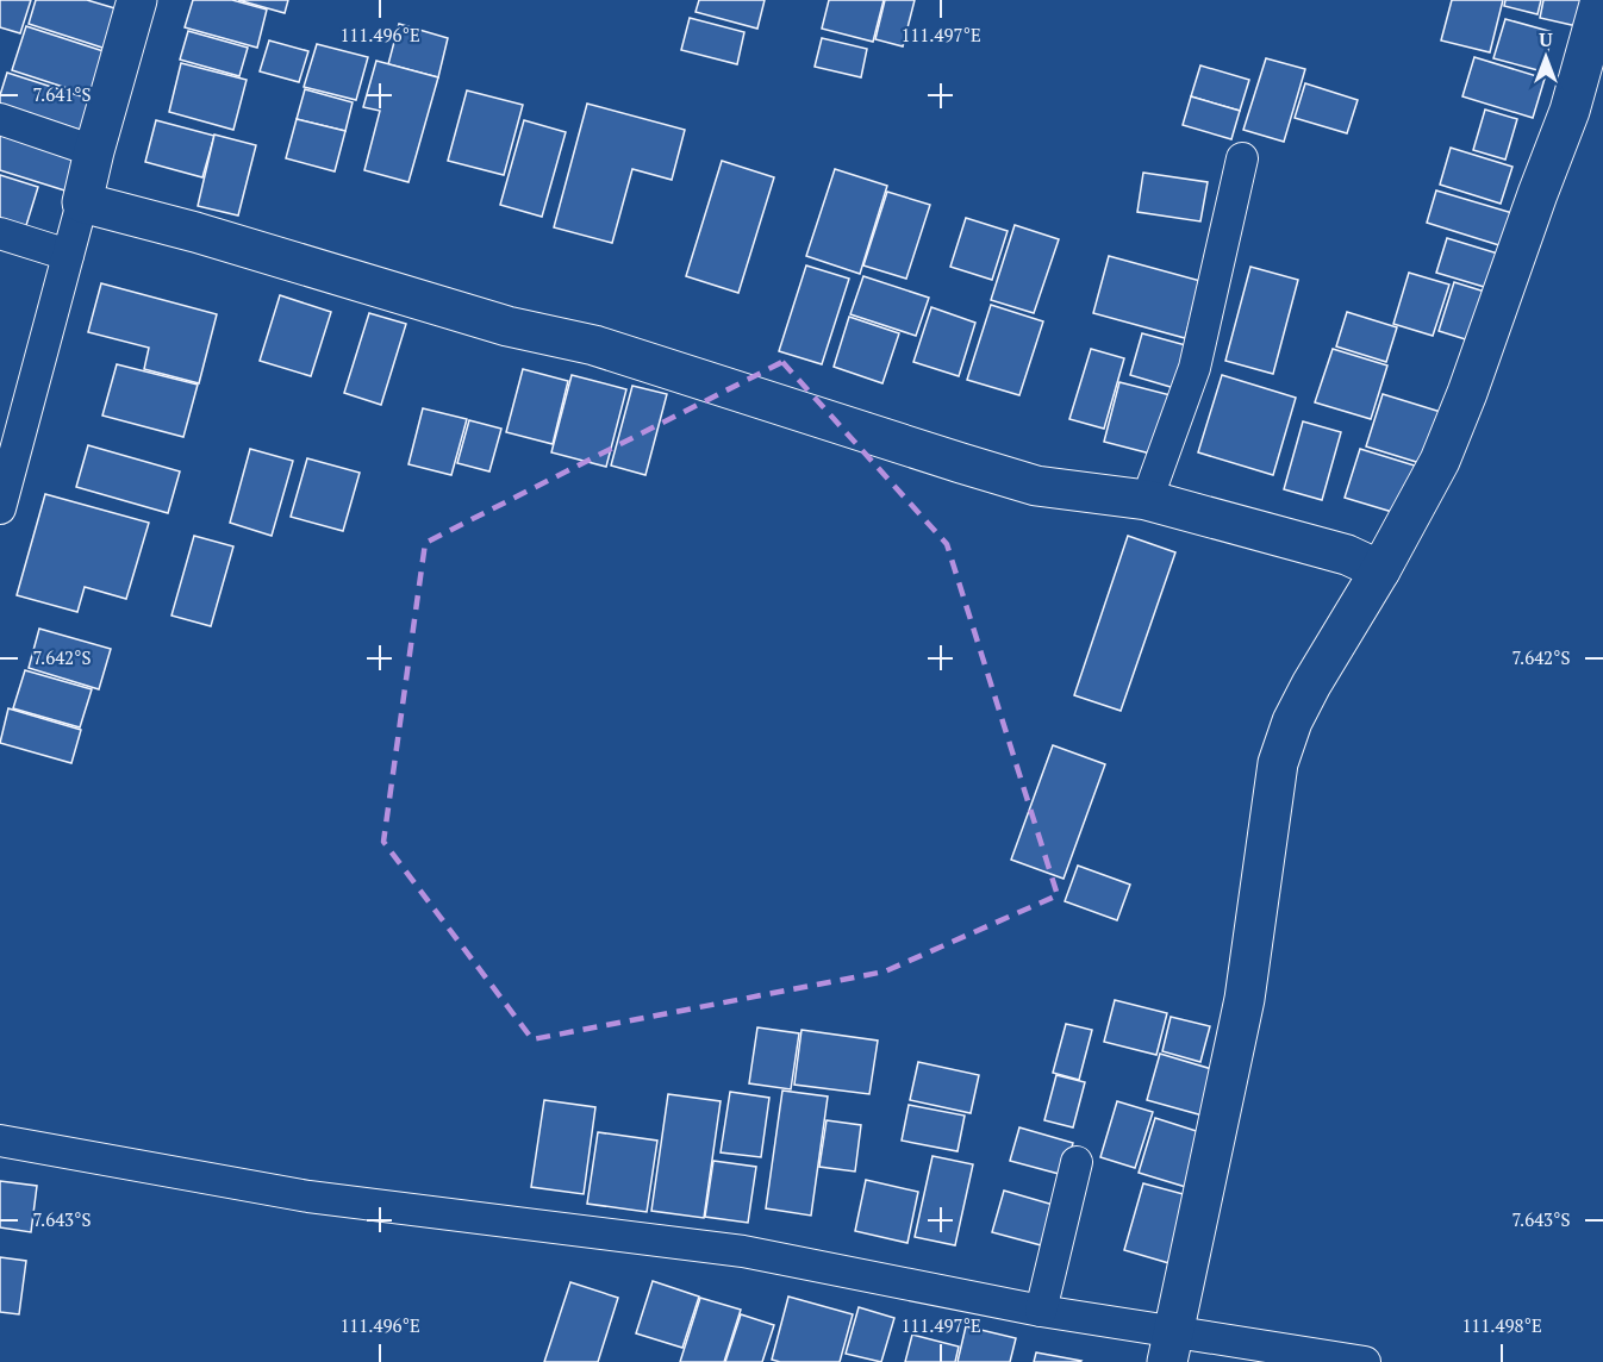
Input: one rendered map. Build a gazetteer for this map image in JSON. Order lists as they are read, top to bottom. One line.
{"north":"top","coordinates":["111.496°E","111.497°E","7.641°S","7.642°S","7.643°S","111.498°E"]}
